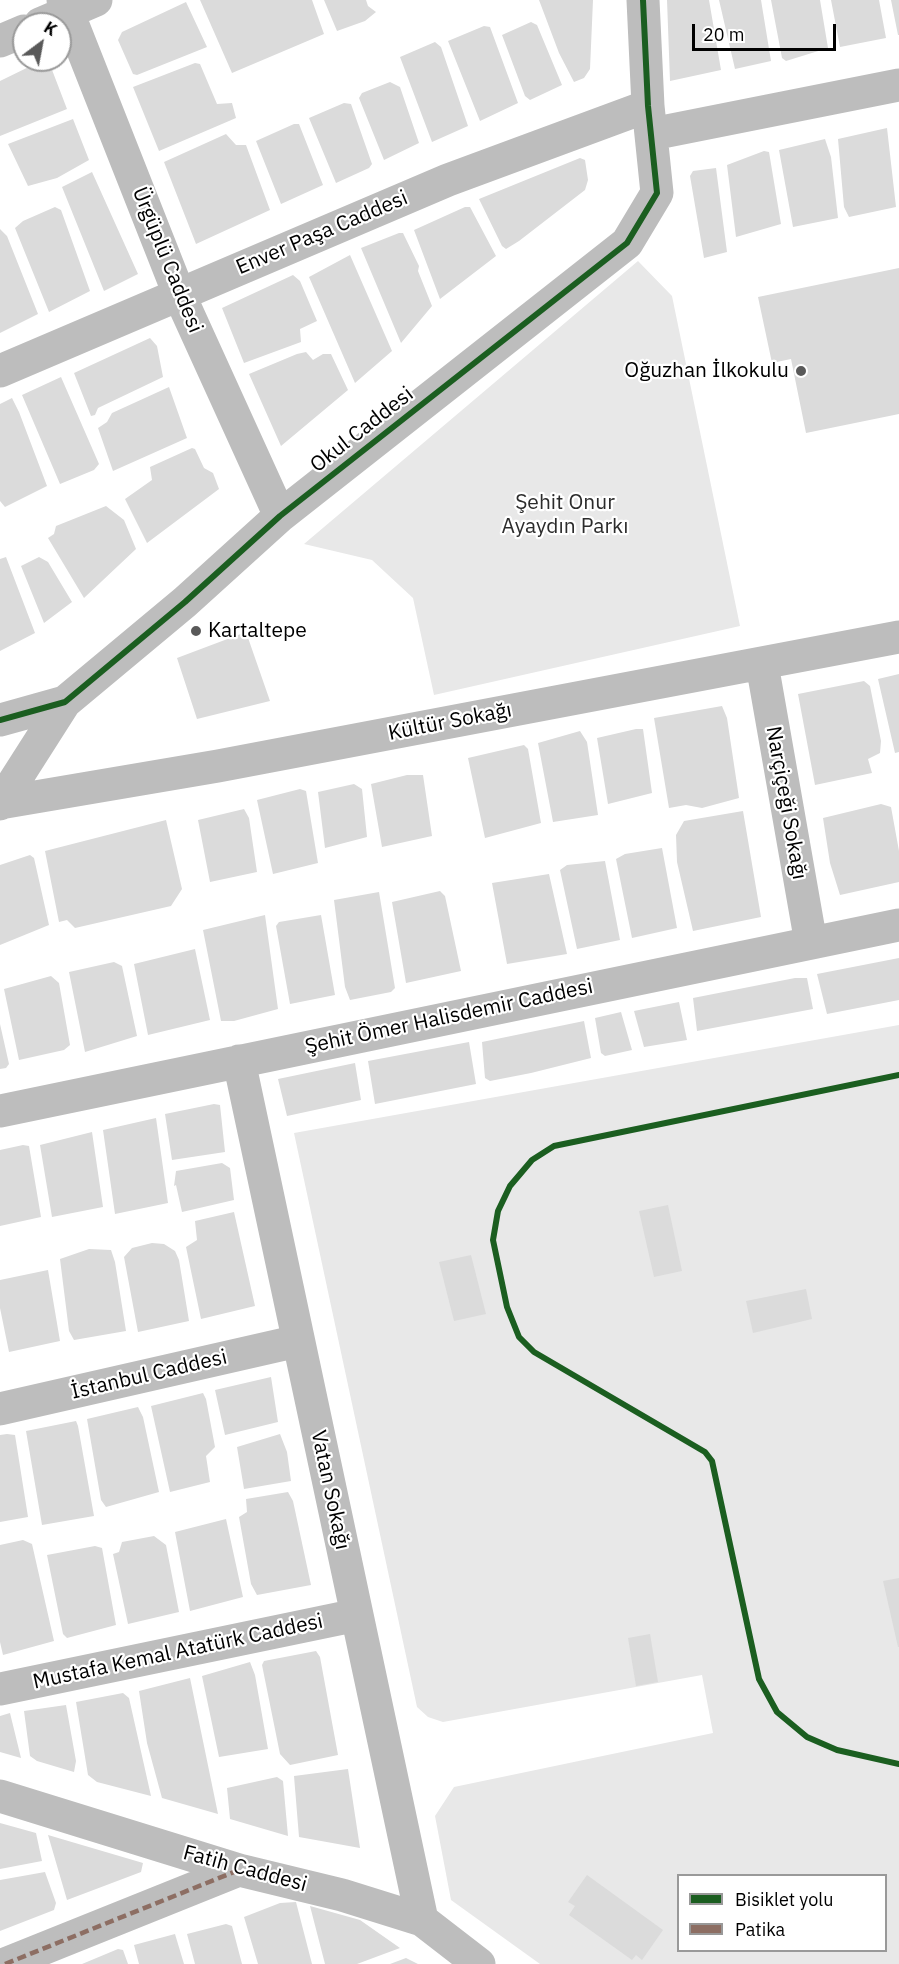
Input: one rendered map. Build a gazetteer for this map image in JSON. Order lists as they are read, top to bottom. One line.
{"streets":{"street":["Enver Paşa Caddesi","Ürgüplü Caddesi","Okul Caddesi","Kültür Sokağı","Narçiçeği Sokağı","Şehit Ömer Halisdemir Caddesi","İstanbul Caddesi","Vatan Sokağı","Mustafa Kemal Atatürk Caddesi","Fatih Caddesi"]},"crossings":[["Enver Paşa Caddesi","Ürgüplü Caddesi"],["Enver Paşa Caddesi","Okul Caddesi"],["Ürgüplü Caddesi","Okul Caddesi"],["Okul Caddesi","Kültür Sokağı"],["Kültür Sokağı","Narçiçeği Sokağı"],["Narçiçeği Sokağı","Şehit Ömer Halisdemir Caddesi"],["Şehit Ömer Halisdemir Caddesi","Vatan Sokağı"],["İstanbul Caddesi","Vatan Sokağı"],["Vatan Sokağı","Mustafa Kemal Atatürk Caddesi"],["Vatan Sokağı","Fatih Caddesi"]],"parks":["Şehit Onur Ayaydın Parkı"],"places":["Oğuzhan İlkokulu","Kartaltepe"],"legend":["Bisiklet yolu","Patika"],"scale_bar":"20 m","north":"top right"}
